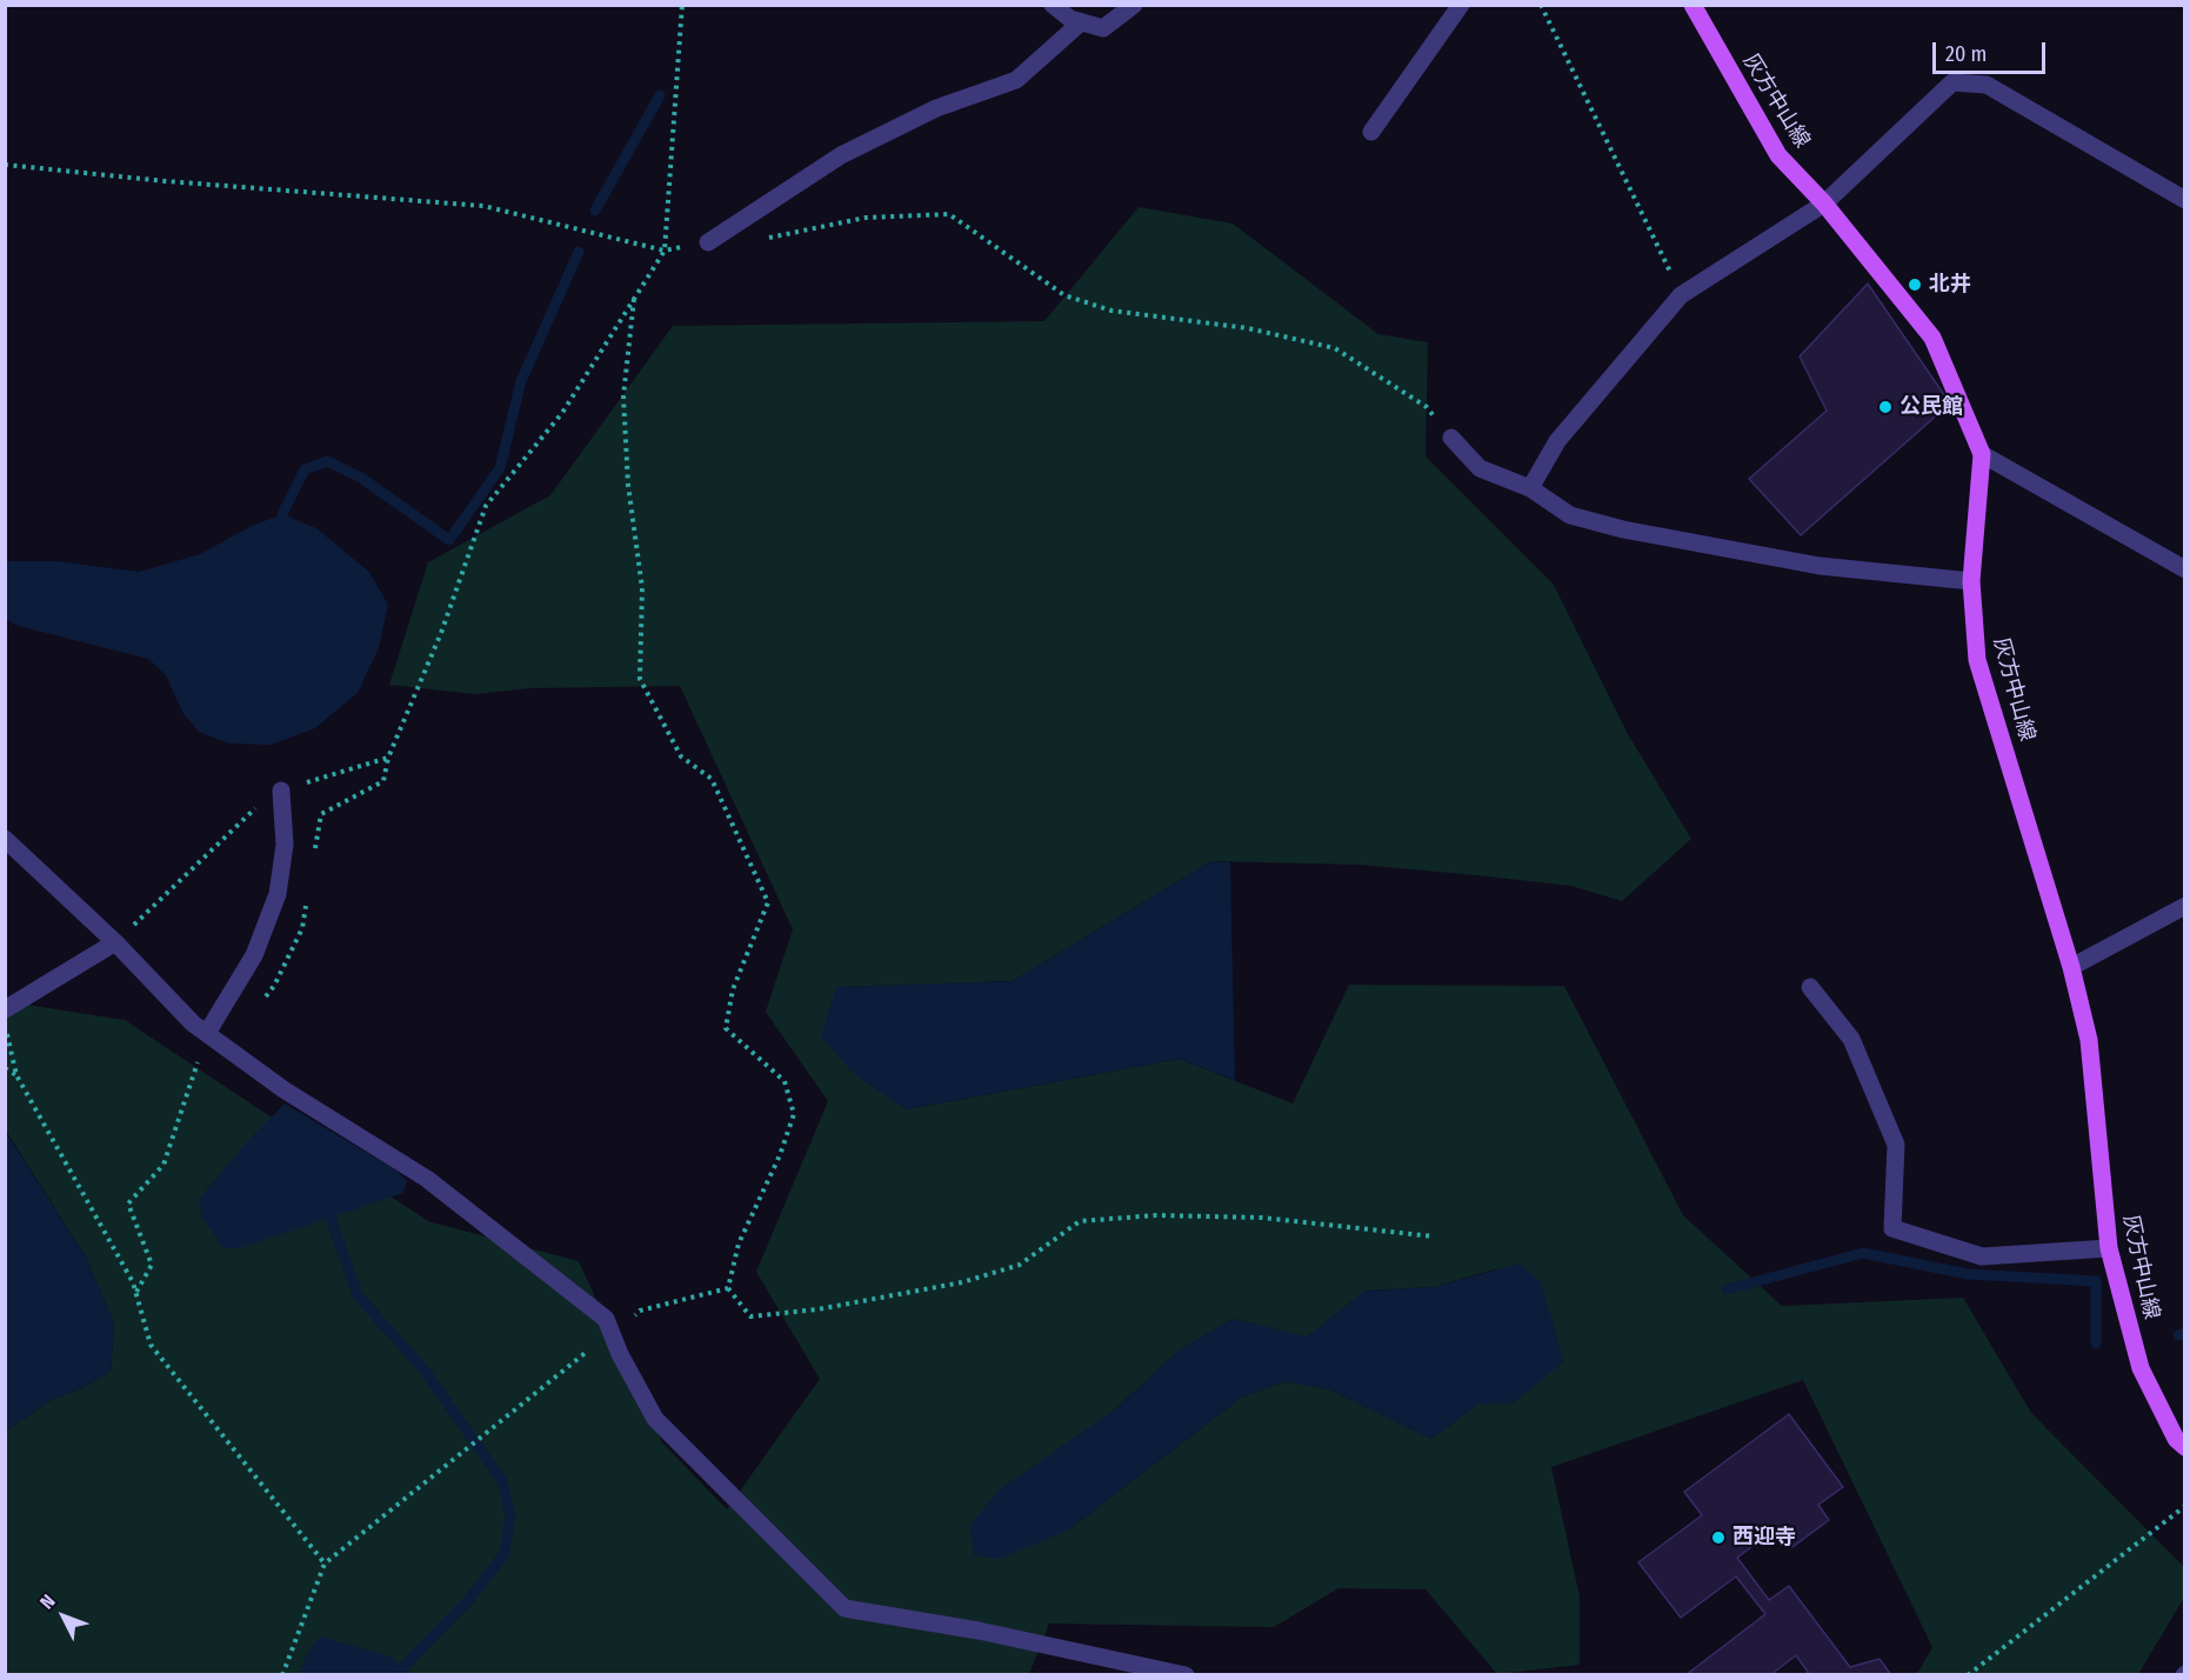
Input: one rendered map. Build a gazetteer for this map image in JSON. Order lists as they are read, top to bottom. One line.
{"streets":{"main road":["灰方中山線"]},"places":["北井","公民館","西迎寺"],"scale_bar":"20 m","north":"top left"}
